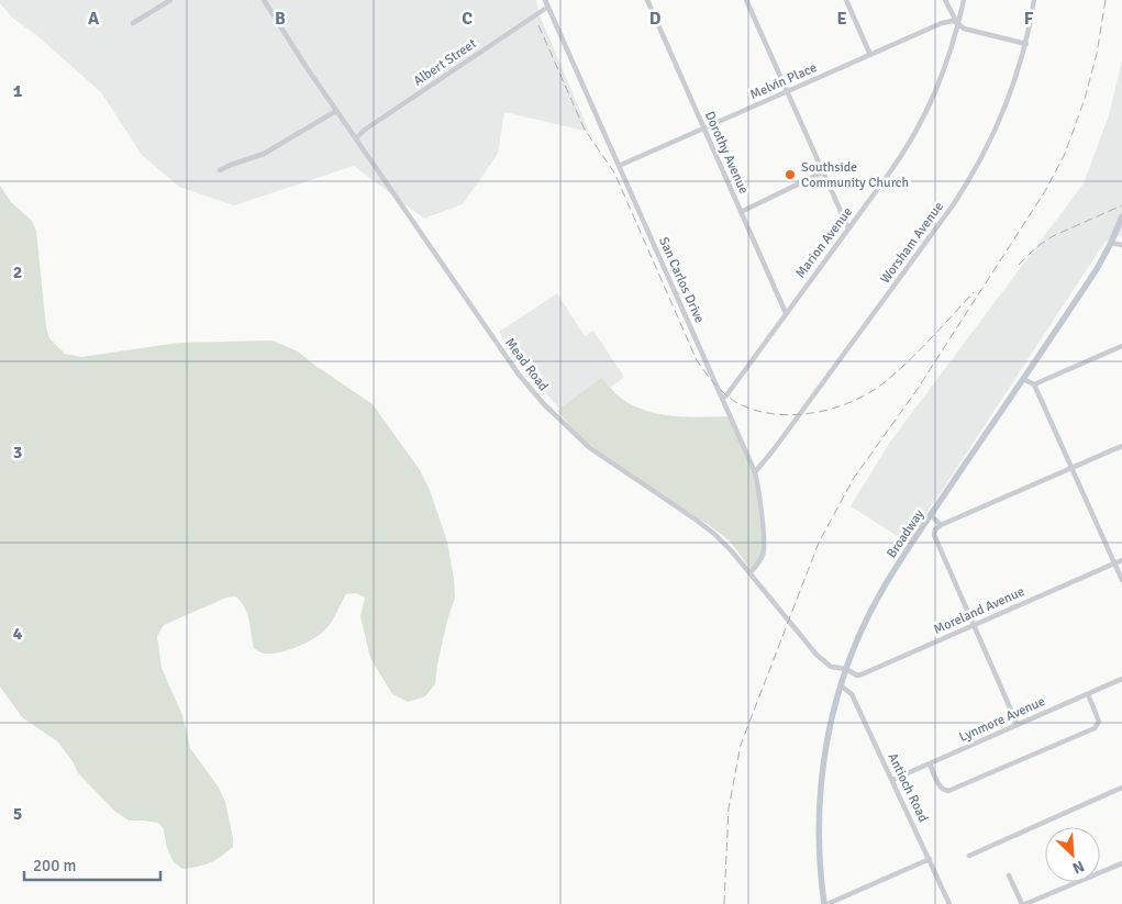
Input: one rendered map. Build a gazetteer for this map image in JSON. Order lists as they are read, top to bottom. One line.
{"streets":{"main road":["Broadway"],"street":["Albert Street","Melvin Place","Dorothy Avenue","Marion Avenue","Worsham Avenue","San Carlos Drive","Mead Road","Moreland Avenue","Lynmore Avenue","Antioch Road"]},"crossings":[["Albert Street","San Carlos Drive"],["Albert Street","Mead Road"],["Melvin Place","Dorothy Avenue"],["Melvin Place","Marion Avenue"],["Melvin Place","San Carlos Drive"],["Dorothy Avenue","Marion Avenue"],["Marion Avenue","San Carlos Drive"],["Worsham Avenue","San Carlos Drive"],["San Carlos Drive","Mead Road"],["Mead Road","Broadway"],["Mead Road","Moreland Avenue"],["Broadway","Moreland Avenue"],["Broadway","Antioch Road"],["Lynmore Avenue","Antioch Road"]],"places":["Southside Community Church"],"scale_bar":"200 m","north":"bottom right","grid":{"columns":["A","B","C","D","E","F"],"rows":["1","2","3","4","5"]}}
